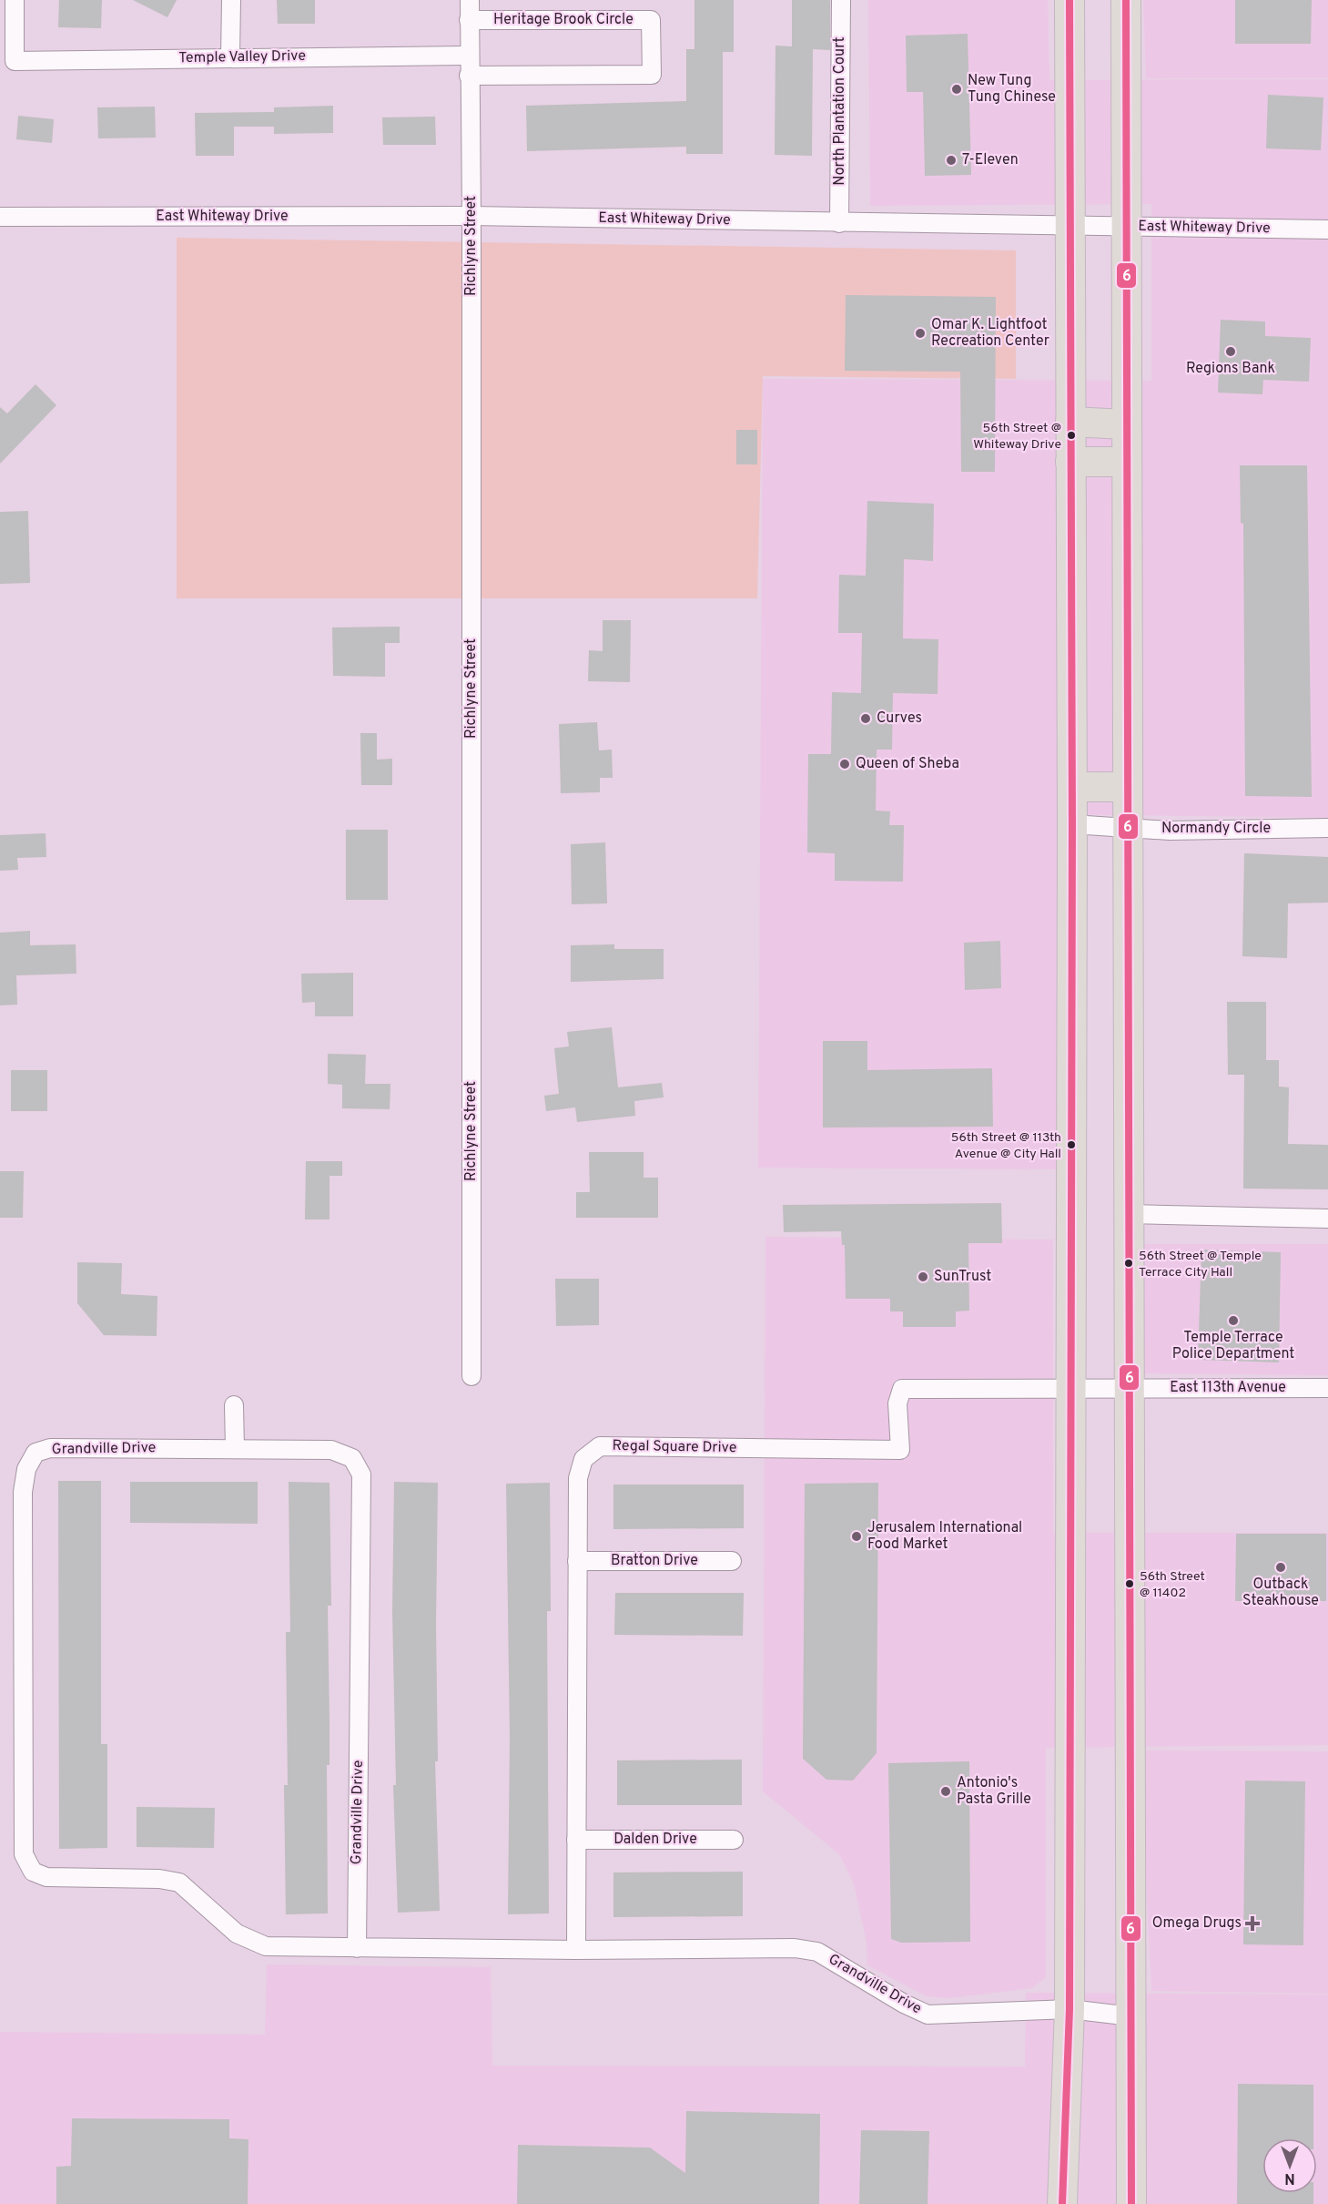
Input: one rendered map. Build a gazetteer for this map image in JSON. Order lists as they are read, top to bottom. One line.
{"streets":{"street":["Heritage Brook Circle","Temple Valley Drive","North Plantation Court","East Whiteway Drive","Richlyne Street","Normandy Circle","East 113th Avenue","Regal Square Drive","Grandville Drive","Bratton Drive","Dalden Drive"]},"crossings":[["Heritage Brook Circle","Richlyne Street"],["Temple Valley Drive","Richlyne Street"],["North Plantation Court","East Whiteway Drive"],["East Whiteway Drive","Richlyne Street"],["East 113th Avenue","Regal Square Drive"],["Regal Square Drive","Grandville Drive"],["Regal Square Drive","Bratton Drive"],["Regal Square Drive","Dalden Drive"]],"places":{"other":["New Tung Tung Chinese","7-Eleven","Omar K. Lightfoot Recreation Center","Regions Bank","56th Street @ Whiteway Drive","Curves","Queen of Sheba","56th Street @ 113th Avenue @ City Hall","56th Street @ Temple Terrace City Hall","SunTrust","Temple Terrace Police Department","Jerusalem International Food Market","Outback Steakhouse","56th Street @ 11402","Antonio's Pasta Grille"],"health":["Omega Drugs"]},"lines":["transit line 6"],"north":"bottom"}
